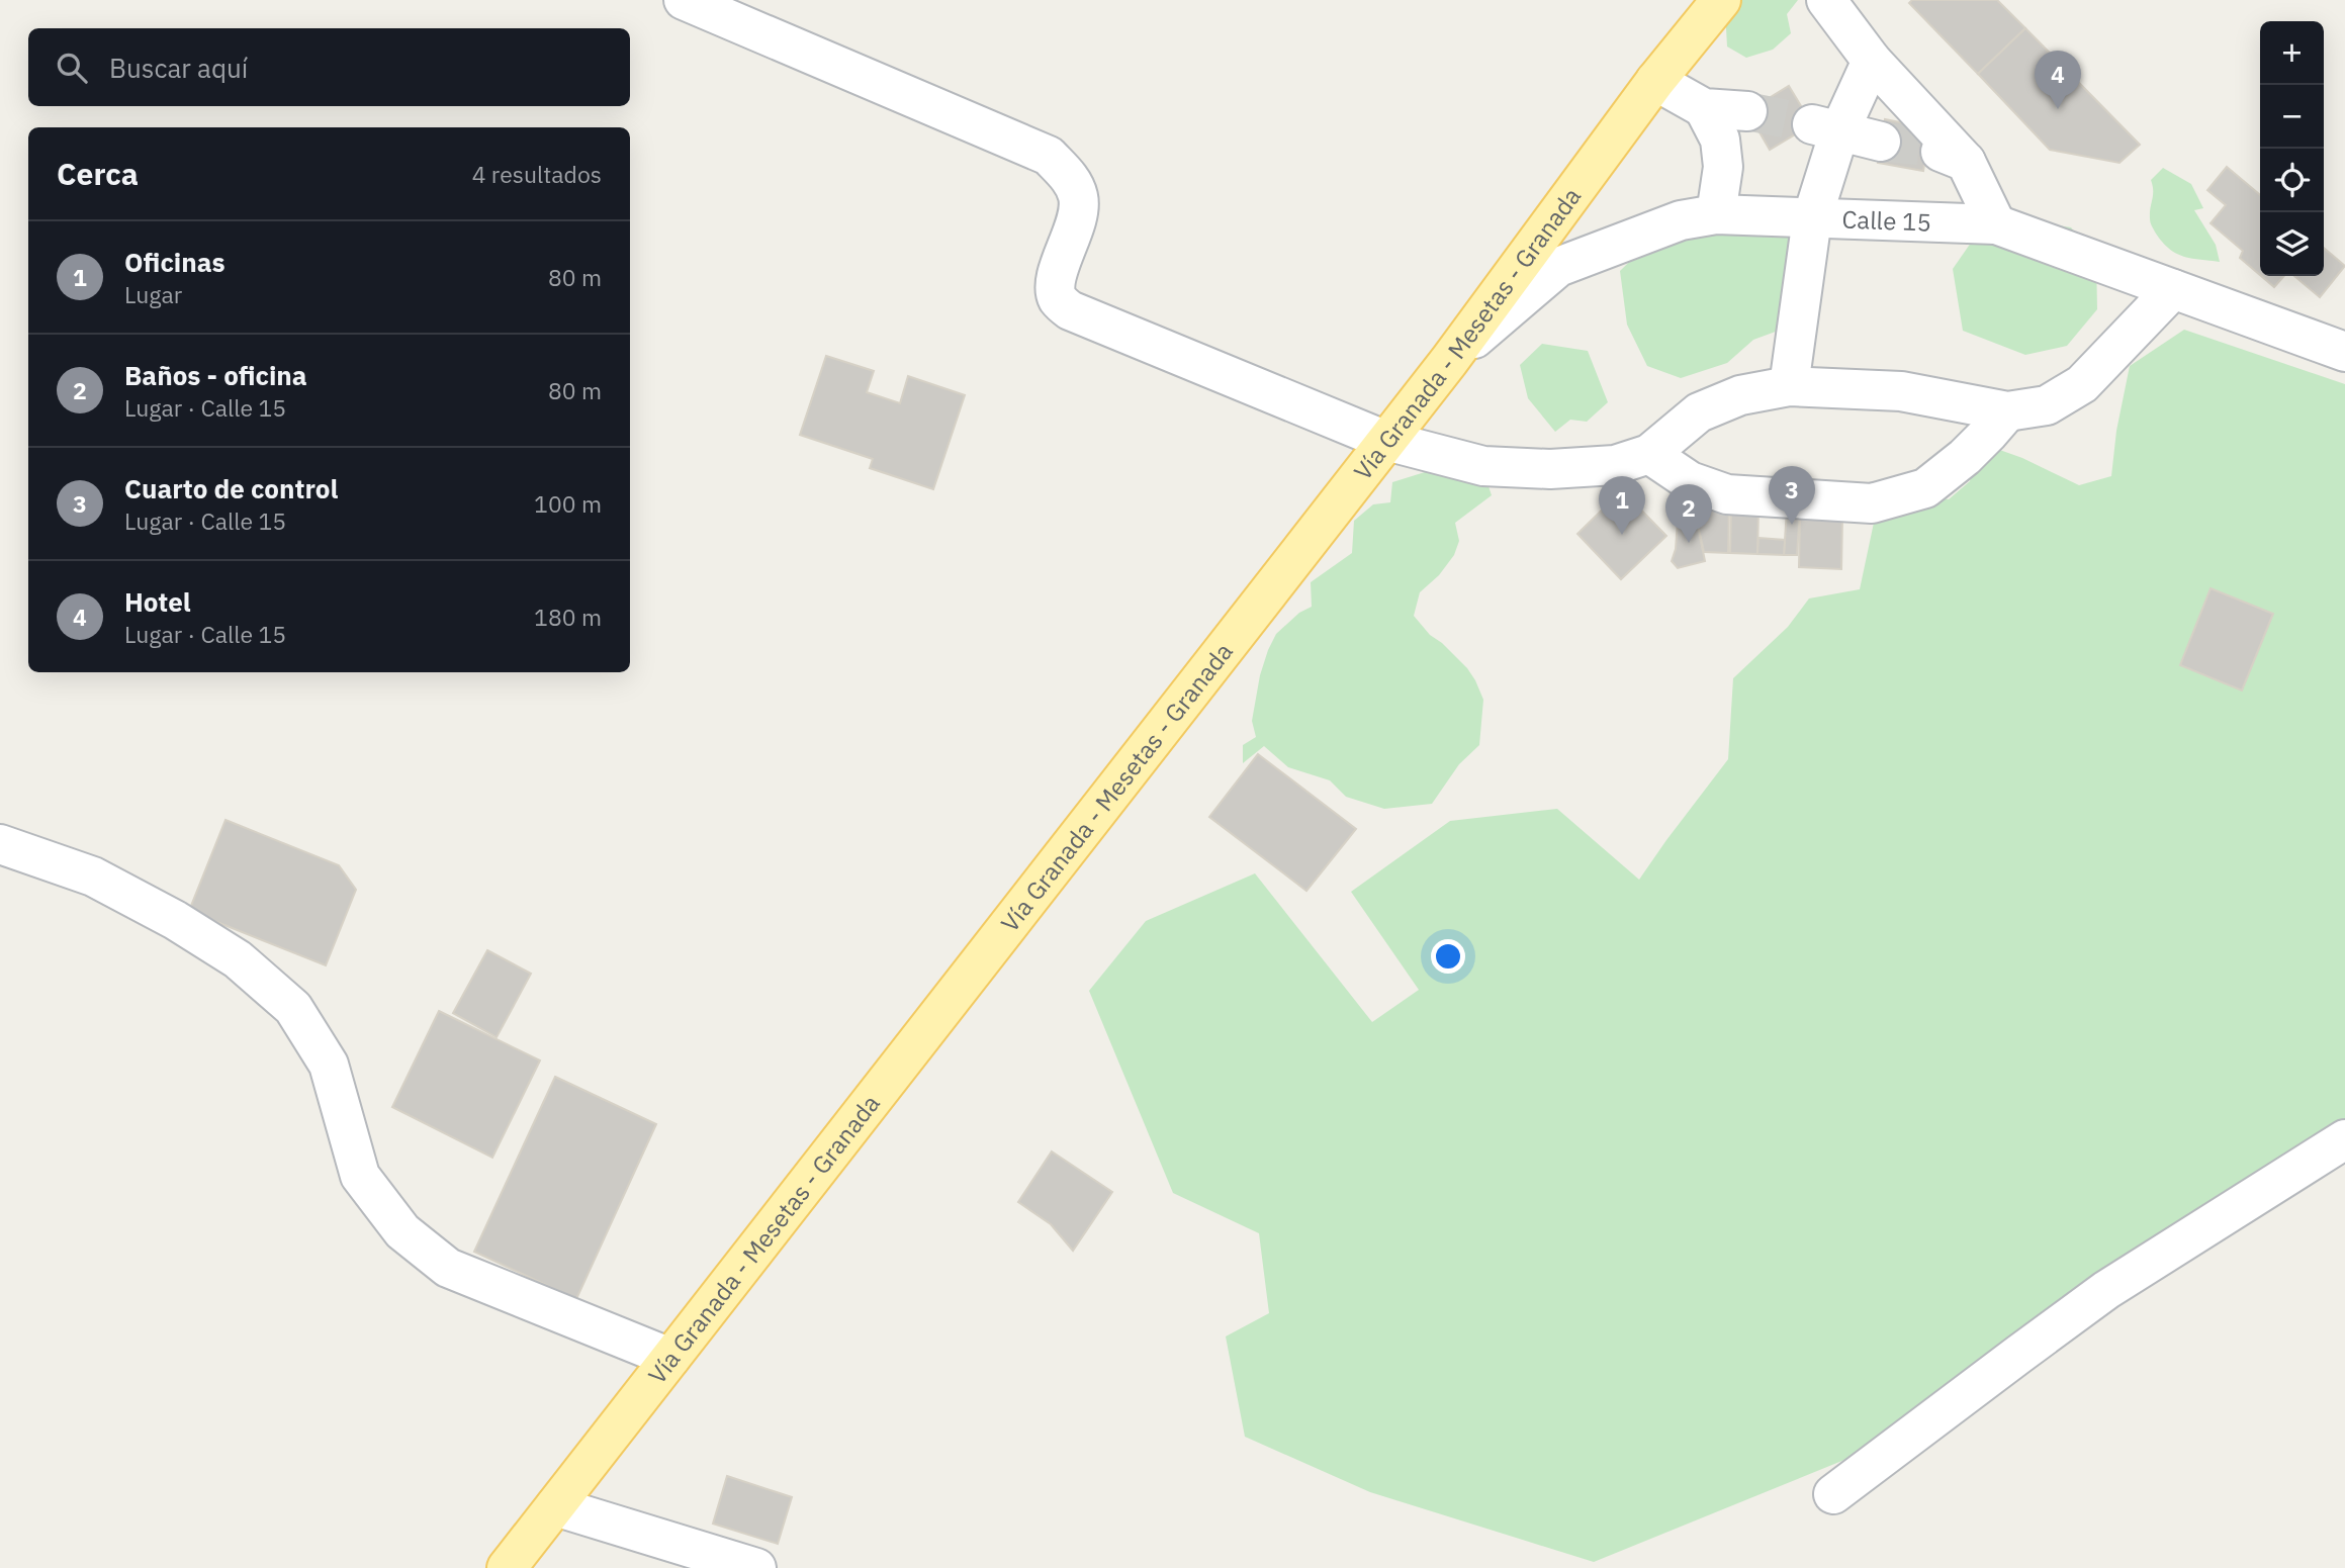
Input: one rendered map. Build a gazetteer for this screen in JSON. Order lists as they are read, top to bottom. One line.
{"streets":{"main road":["Vía Granada - Mesetas - Granada"],"street":["Calle 15"]},"crossings":[["Calle 15","Vía Granada - Mesetas - Granada"]],"page":{"map_buttons":["+","−"],"search":"Buscar aquí","pins":["4","3","1","2"],"heading":["Cerca","4 resultados"],"list":[{"mark":"1","name":"Oficinas","note":"Lugar","value":"80 m"},{"mark":"2","name":"Baños - oficina","note":"Lugar · Calle 15","value":"80 m"},{"mark":"3","name":"Cuarto de control","note":"Lugar · Calle 15","value":"100 m"},{"mark":"4","name":"Hotel","note":"Lugar · Calle 15","value":"180 m"}]}}
